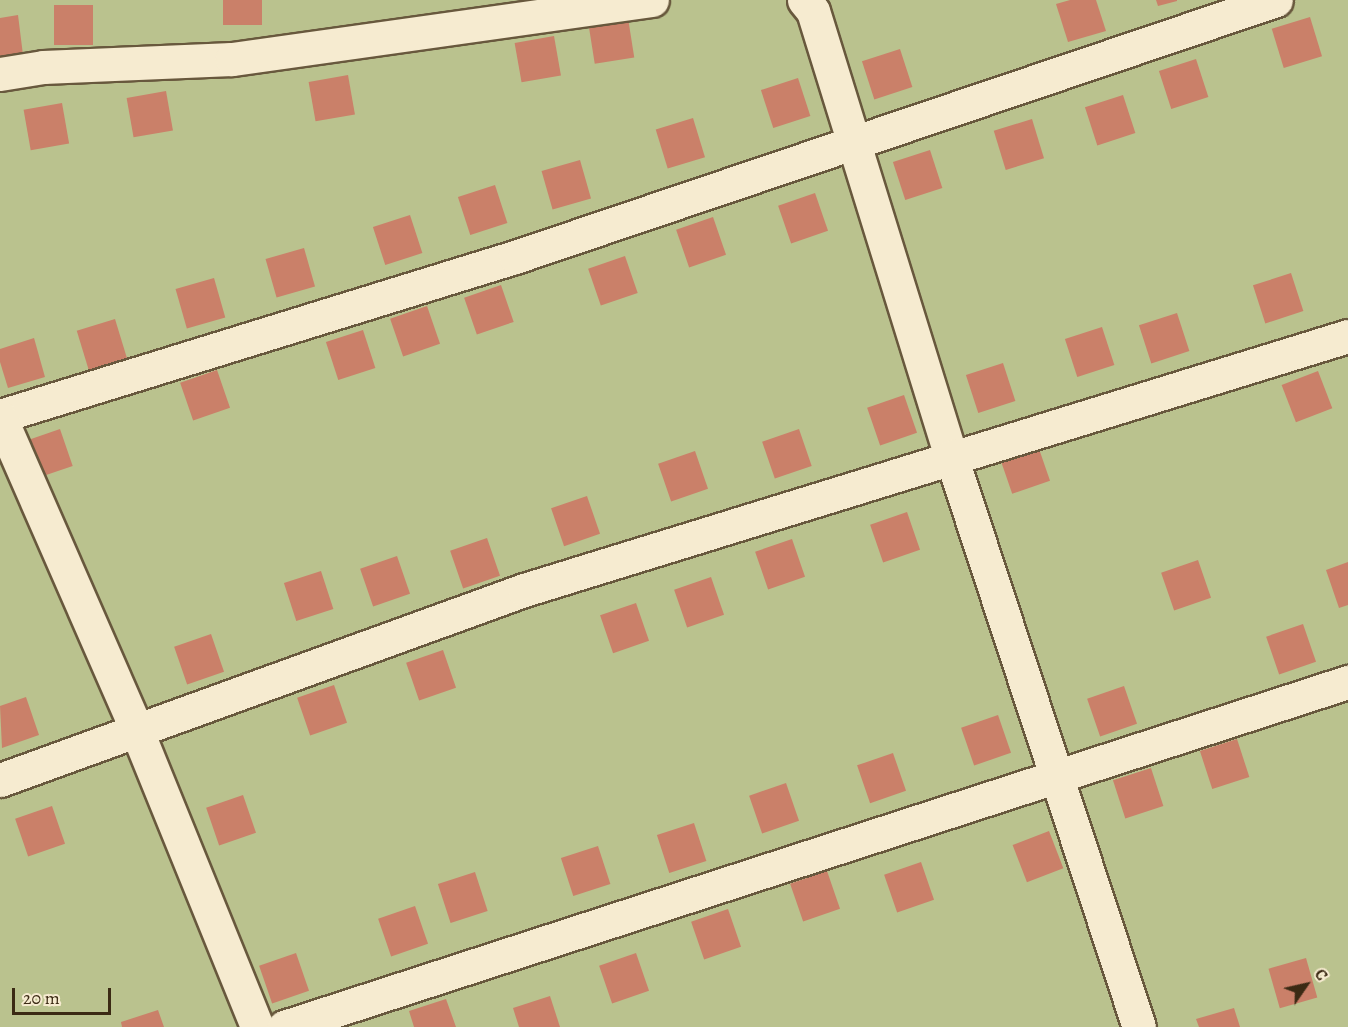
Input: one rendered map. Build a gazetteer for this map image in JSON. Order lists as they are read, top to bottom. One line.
{"scale_bar":"20 m","north":"top right"}
